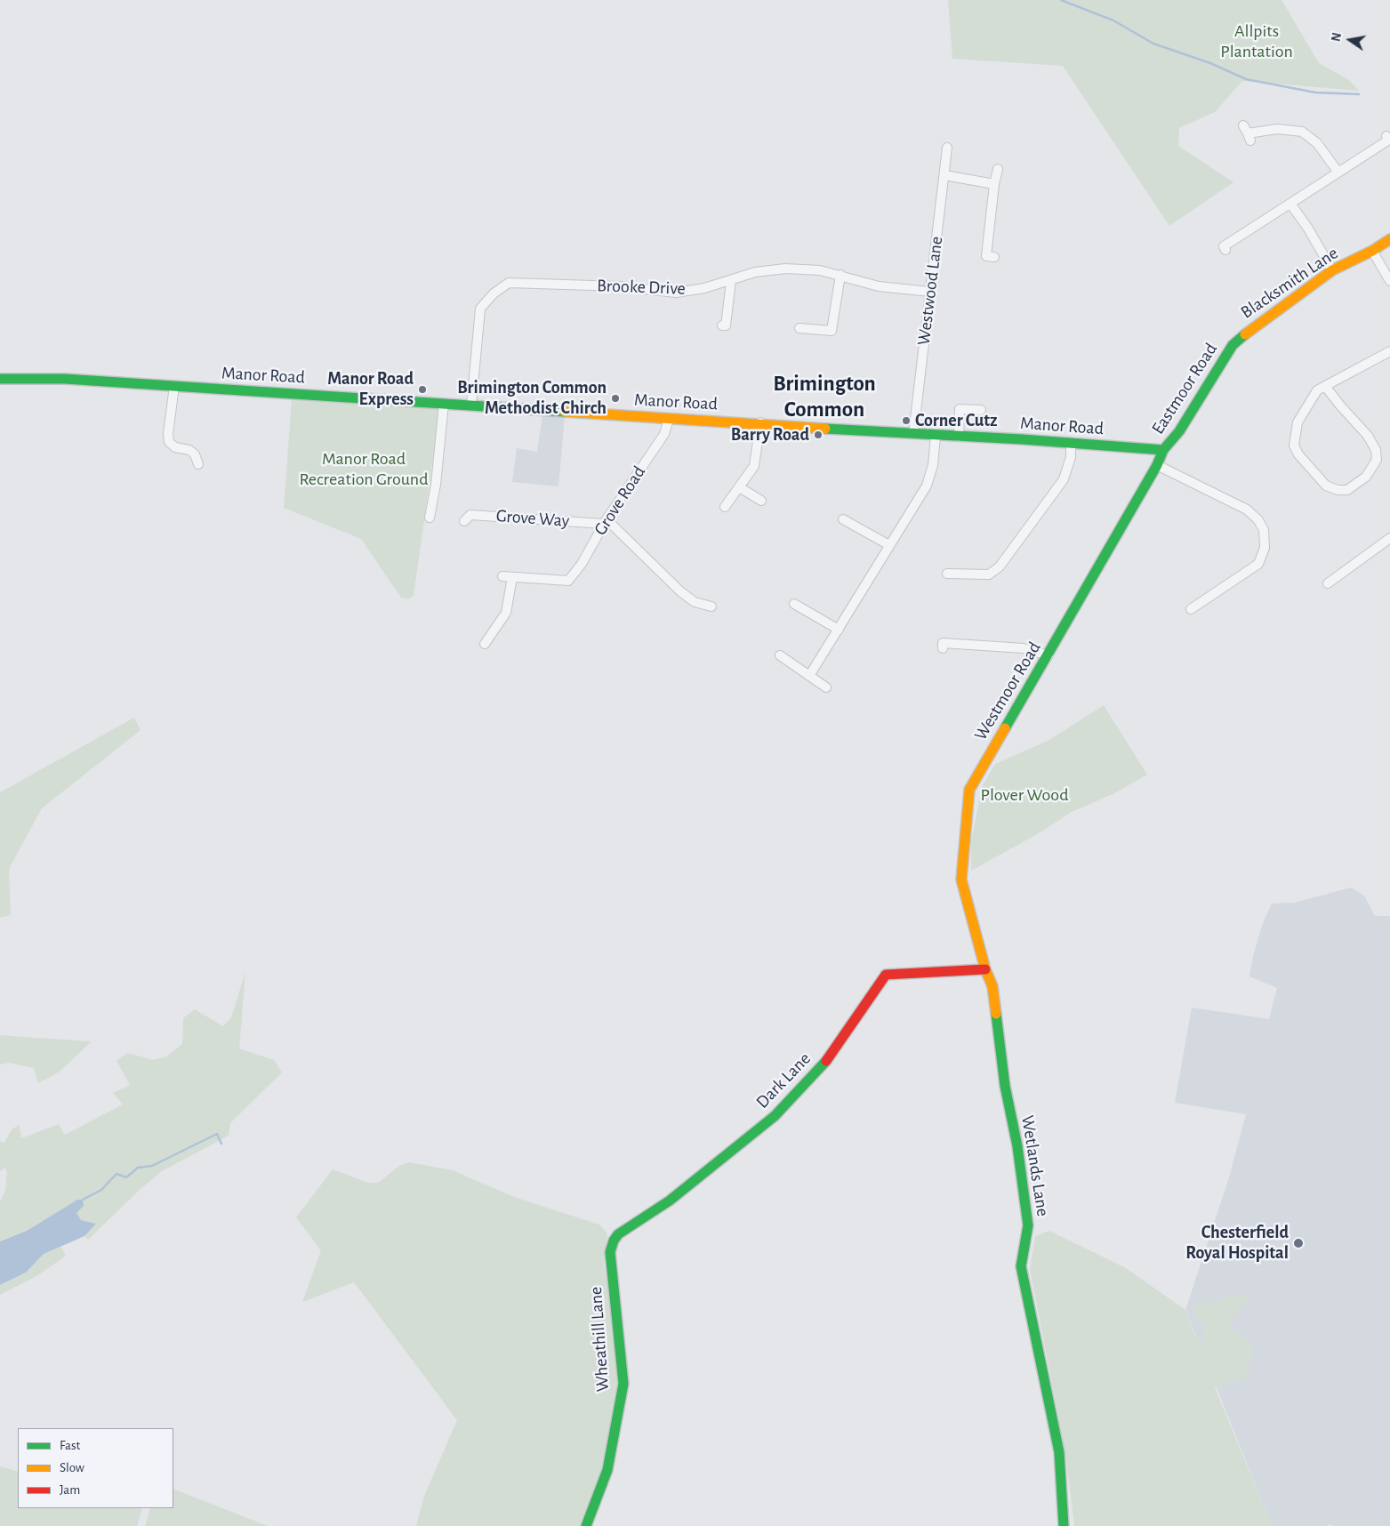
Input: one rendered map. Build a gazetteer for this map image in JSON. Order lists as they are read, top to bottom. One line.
{"streets":{"street":["Blacksmith Lane","Brooke Drive","Westwood Lane","Manor Road","Eastmoor Road","Grove Road","Grove Way","Westmoor Road","Dark Lane","Wetlands Lane","Wheathill Lane"]},"crossings":[["Blacksmith Lane","Eastmoor Road"],["Brooke Drive","Westwood Lane"],["Brooke Drive","Manor Road"],["Westwood Lane","Manor Road"],["Manor Road","Eastmoor Road"],["Manor Road","Grove Road"],["Manor Road","Westmoor Road"],["Eastmoor Road","Westmoor Road"],["Grove Road","Grove Way"],["Westmoor Road","Dark Lane"],["Westmoor Road","Wetlands Lane"],["Dark Lane","Wetlands Lane"],["Dark Lane","Wheathill Lane"]],"districts":["Brimington Common"],"parks":["Allpits Plantation","Manor Road Recreation Ground","Plover Wood"],"places":["Manor Road Express","Brimington Common Methodist Chirch","Corner Cutz","Barry Road","Chesterfield Royal Hospital"],"legend":["Fast","Slow","Jam"],"north":"left"}
